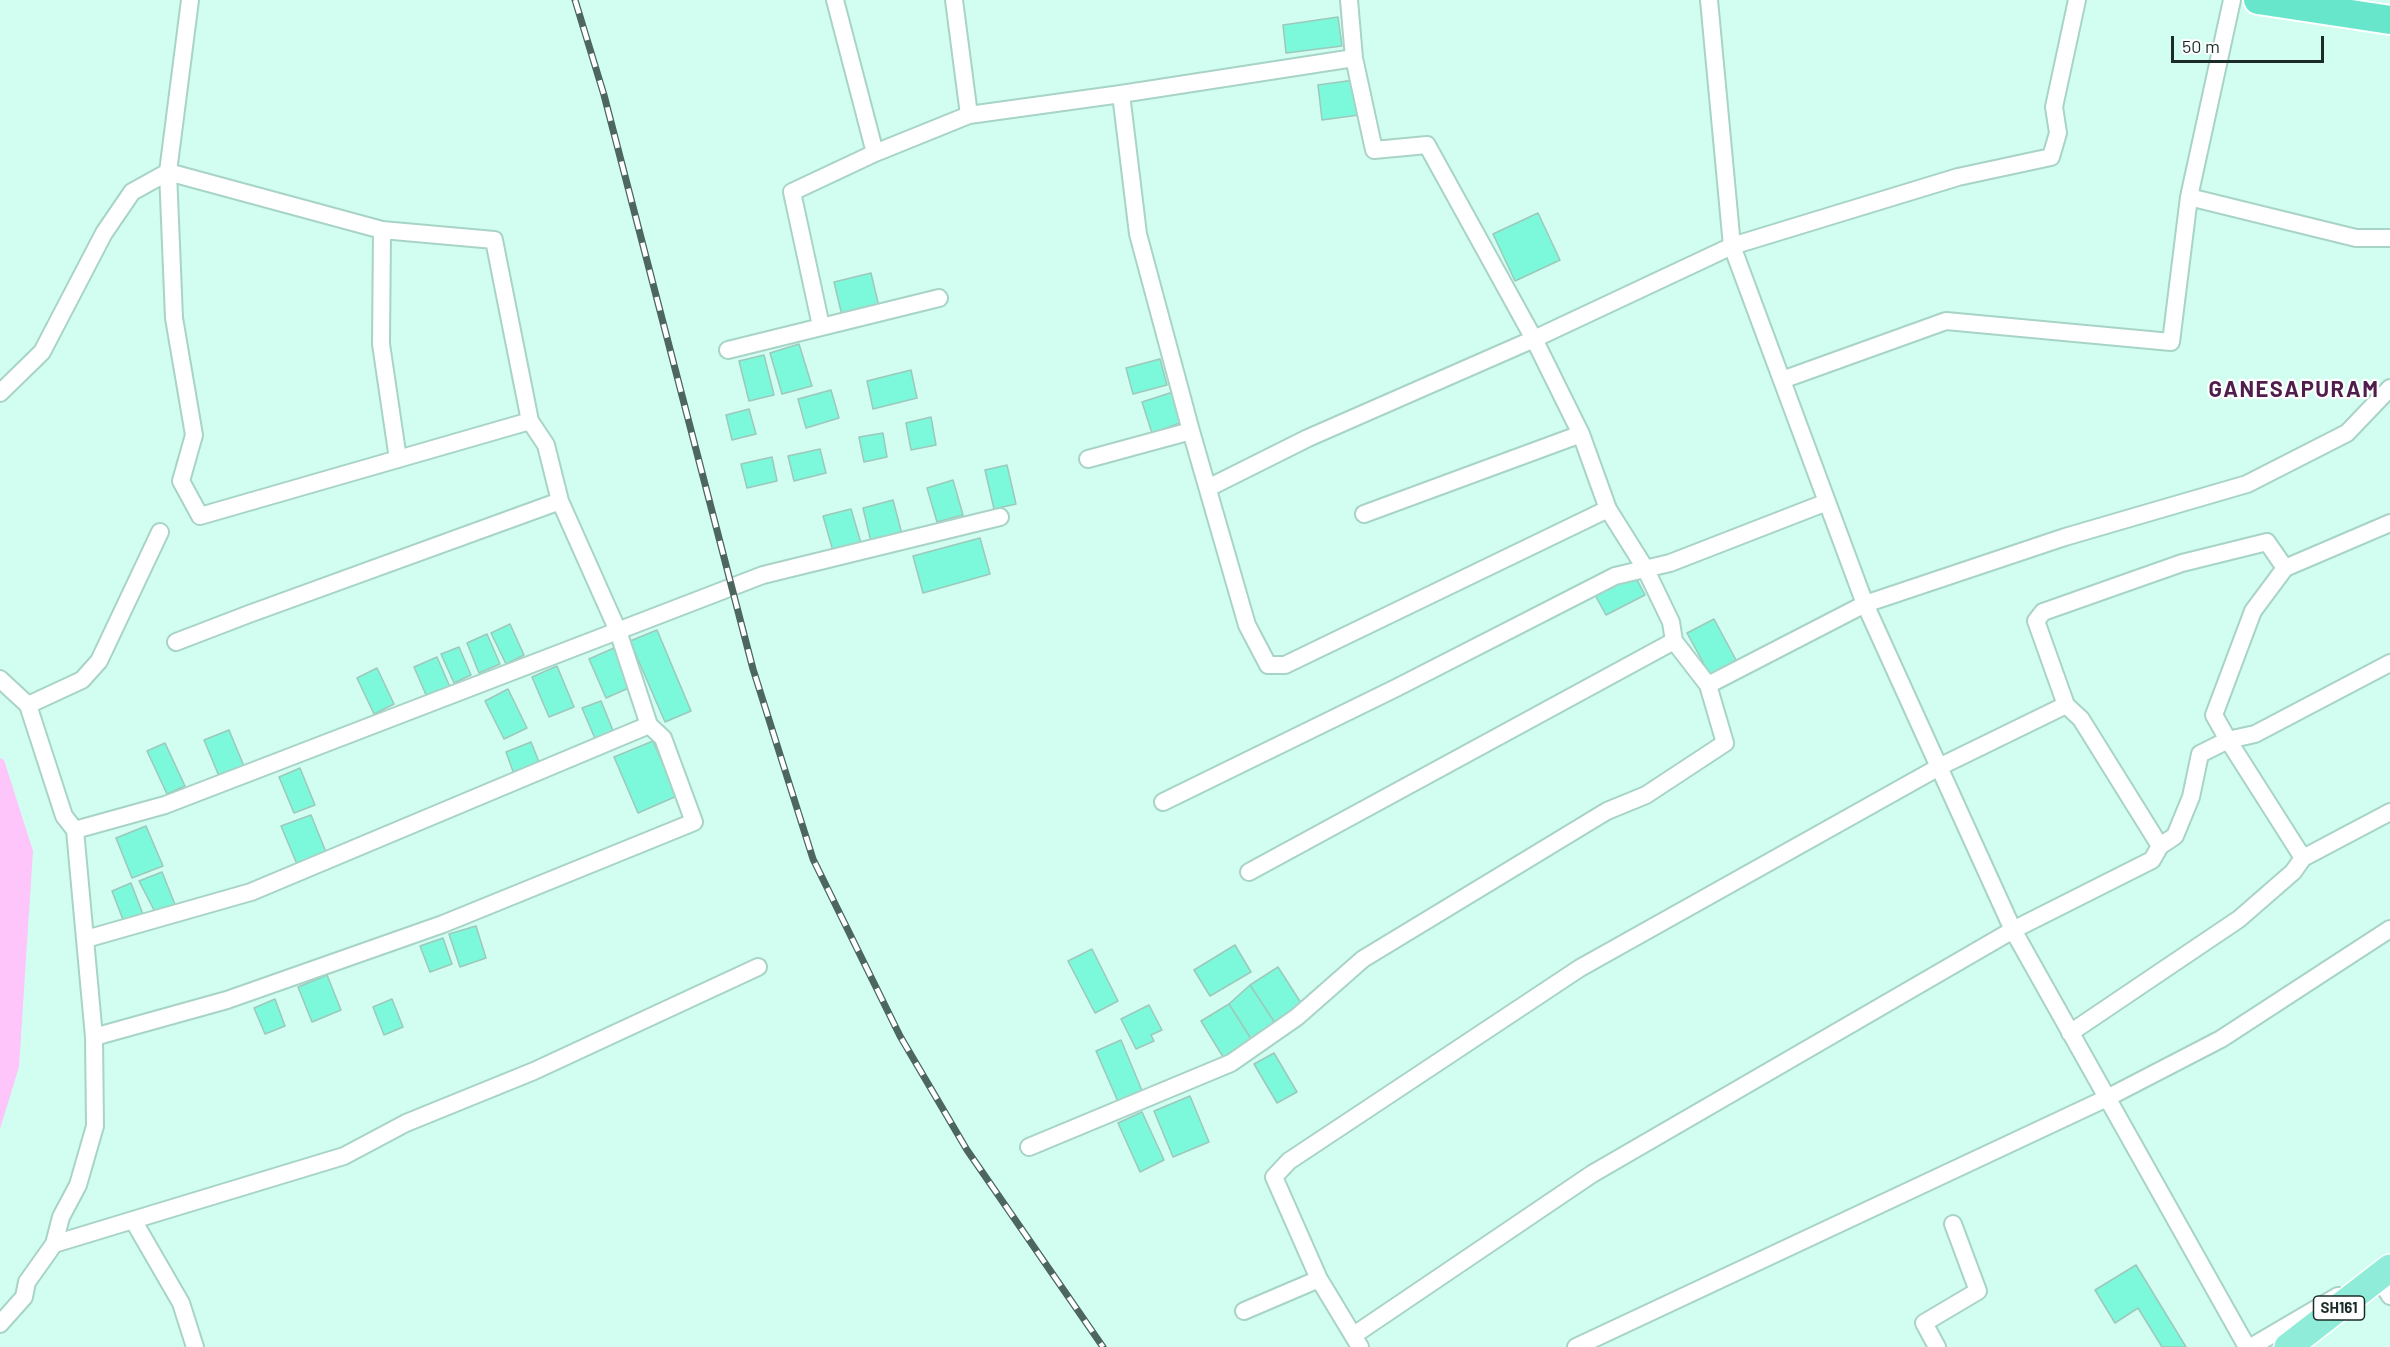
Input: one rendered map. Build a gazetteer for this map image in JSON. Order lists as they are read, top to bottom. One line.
{"streets":{"main road":["SH161"]},"districts":["GANESAPURAM"],"scale_bar":"50 m"}
